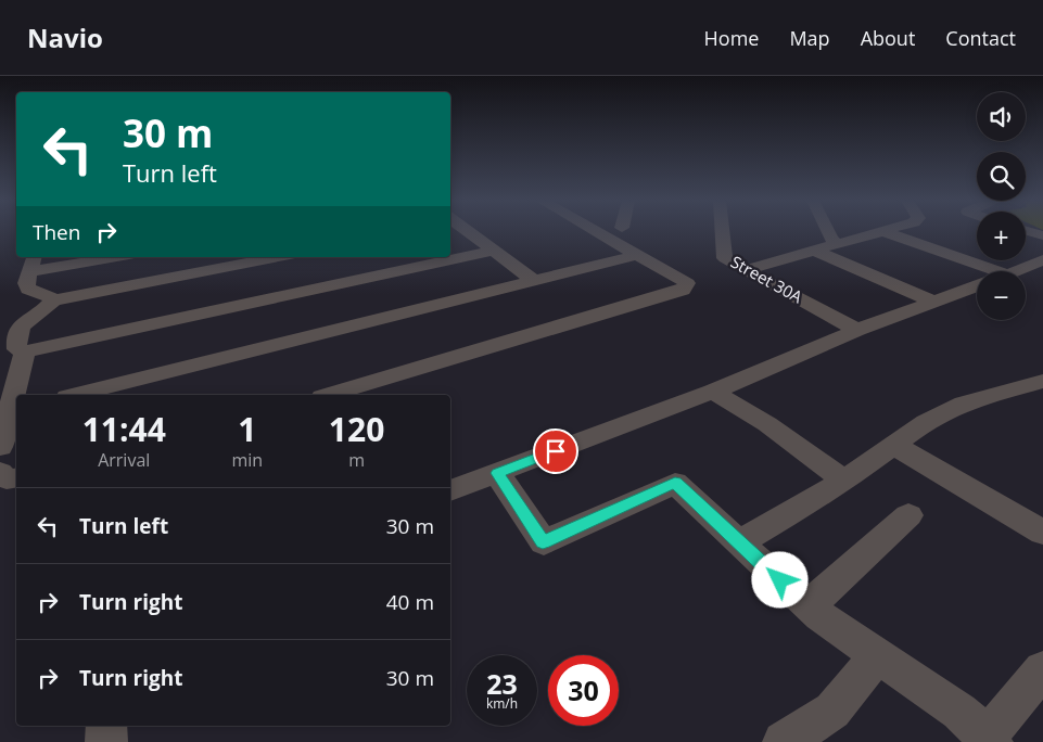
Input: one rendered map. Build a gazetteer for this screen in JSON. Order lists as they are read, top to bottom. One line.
{"streets":{"street":["Street 30A"]},"page":{"header":"Navio","nav":["Home","Map","About","Contact"],"map_buttons":["+","−"],"turn":["30 m","Turn left"],"then":"Then","eta":["11:44","Arrival","1","min","120","m"],"list":[{"name":"Turn left","value":"30 m"},{"name":"Turn right","value":"40 m"},{"name":"Turn right","value":"30 m"}],"speed":"23 km/h","limit":"30"}}
